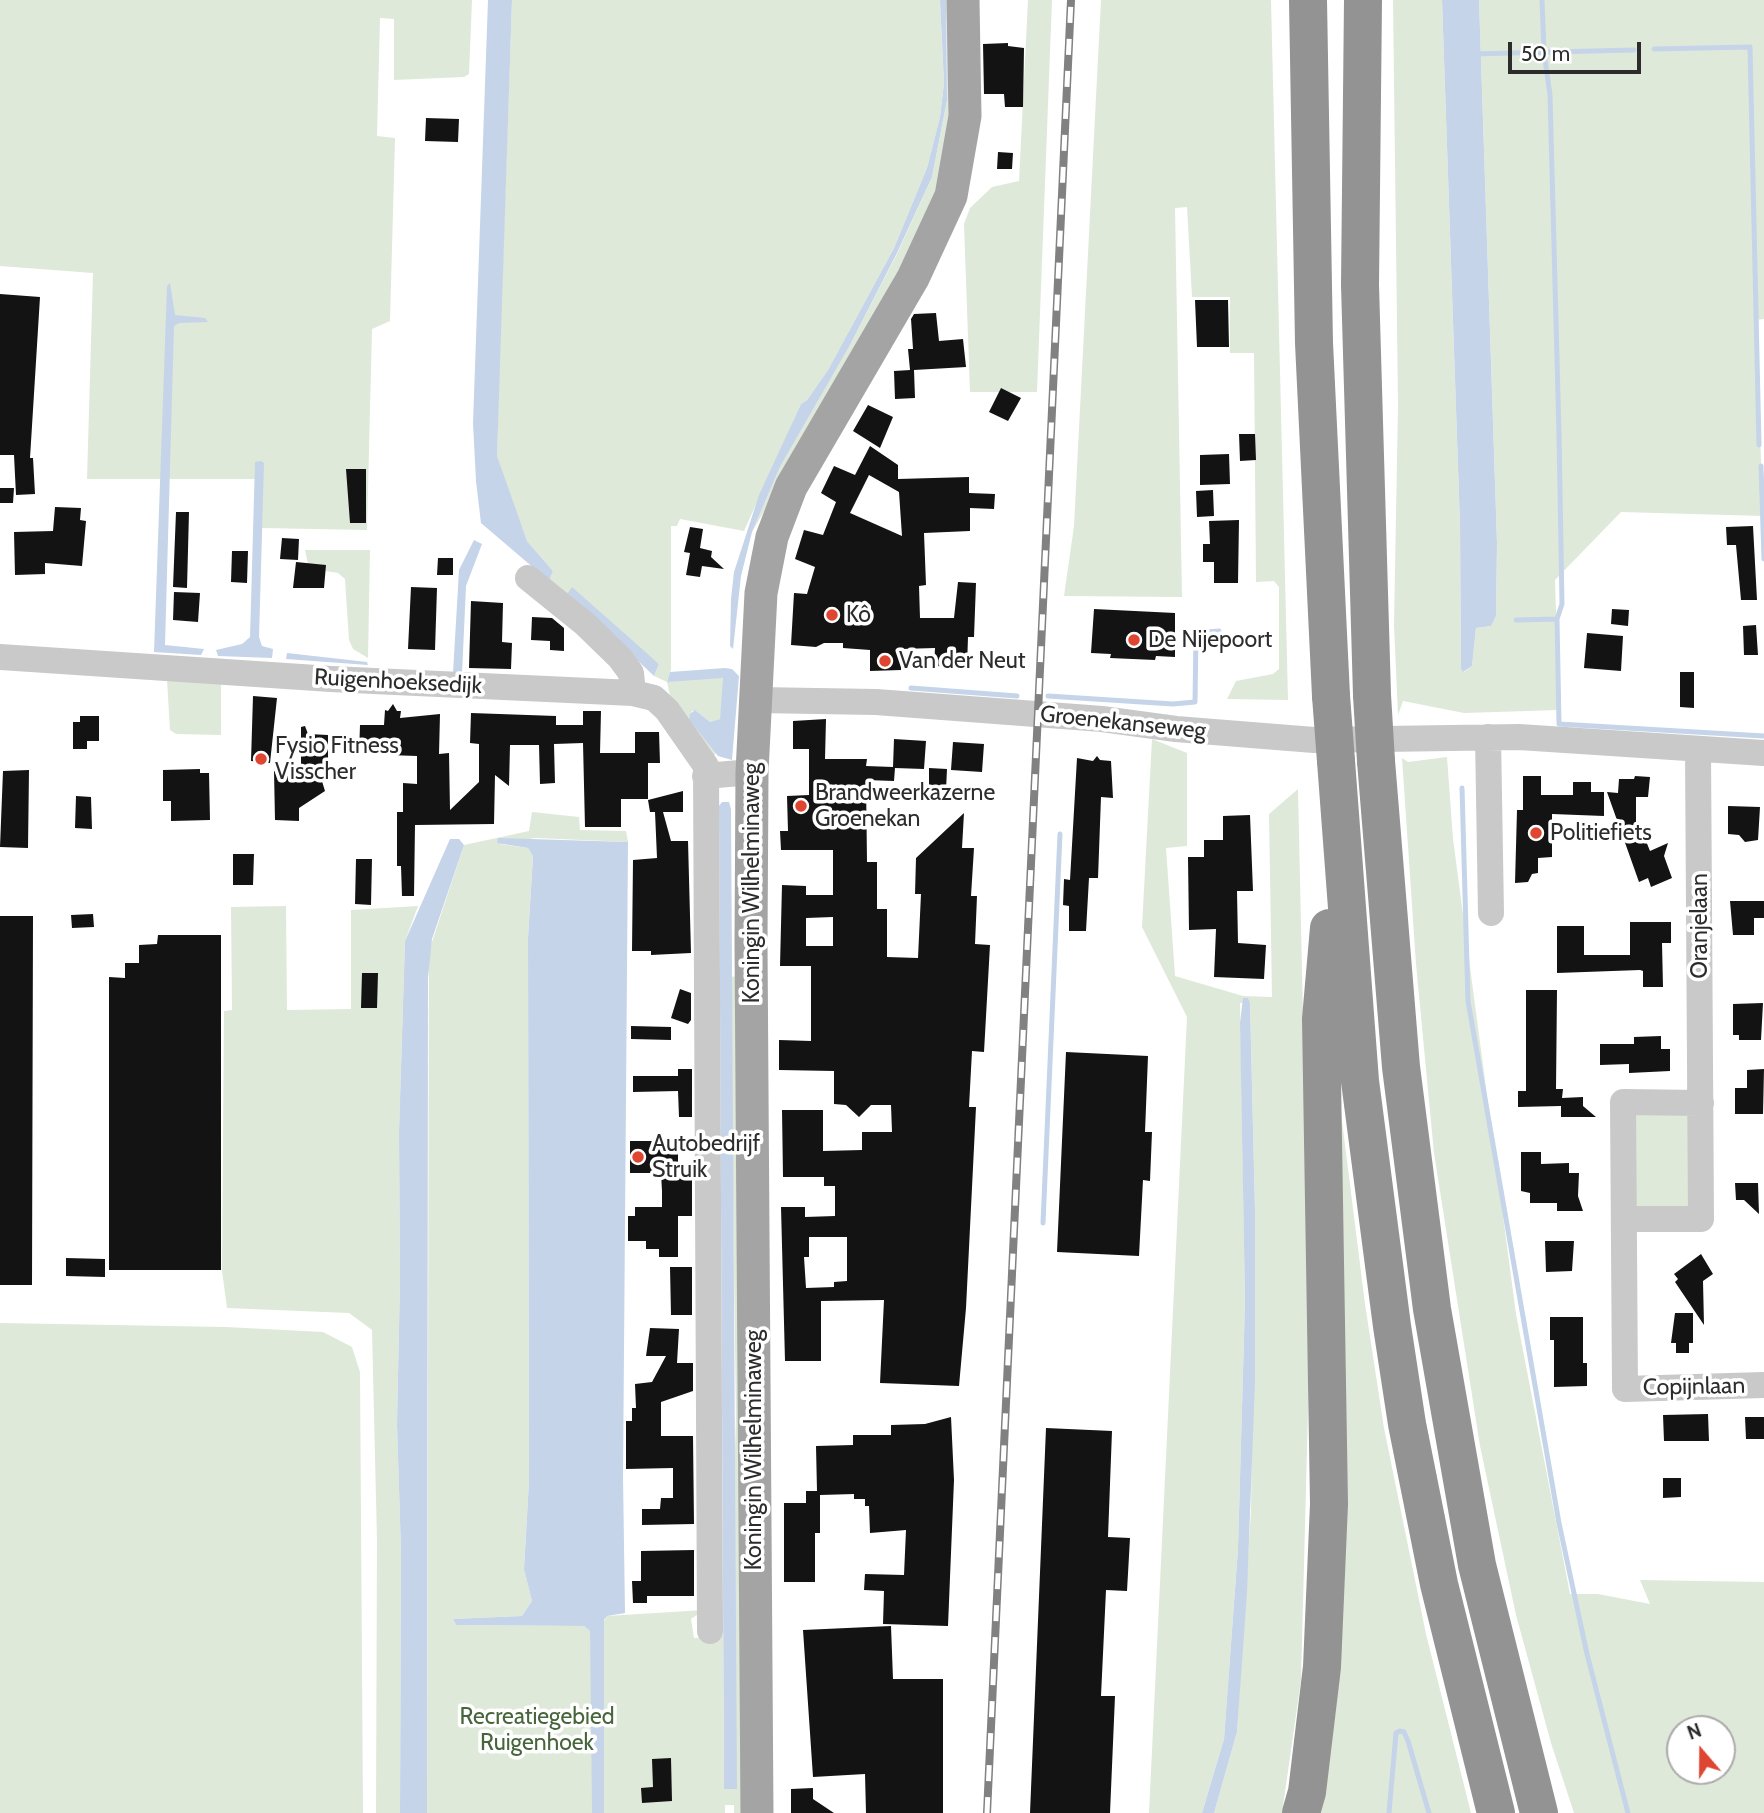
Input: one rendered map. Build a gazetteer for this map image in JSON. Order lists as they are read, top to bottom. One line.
{"streets":{"main road":["Koningin Wilhelminaweg"],"street":["Ruigenhoeksedijk","Groenekanseweg","Oranjelaan","Copijnlaan"]},"crossings":[["Ruigenhoeksedijk","Koningin Wilhelminaweg"],["Groenekanseweg","Koningin Wilhelminaweg"],["Groenekanseweg","Oranjelaan"],["Oranjelaan","Copijnlaan"]],"parks":["Recreatiegebied Ruigenhoek"],"places":["Kô","De Nijepoort","Van der Neut","Fysio Fitness Visscher","Brandweerkazerne Groenekan","Politiefiets","Autobedrijf Struik"],"scale_bar":"50 m","north":"top"}
